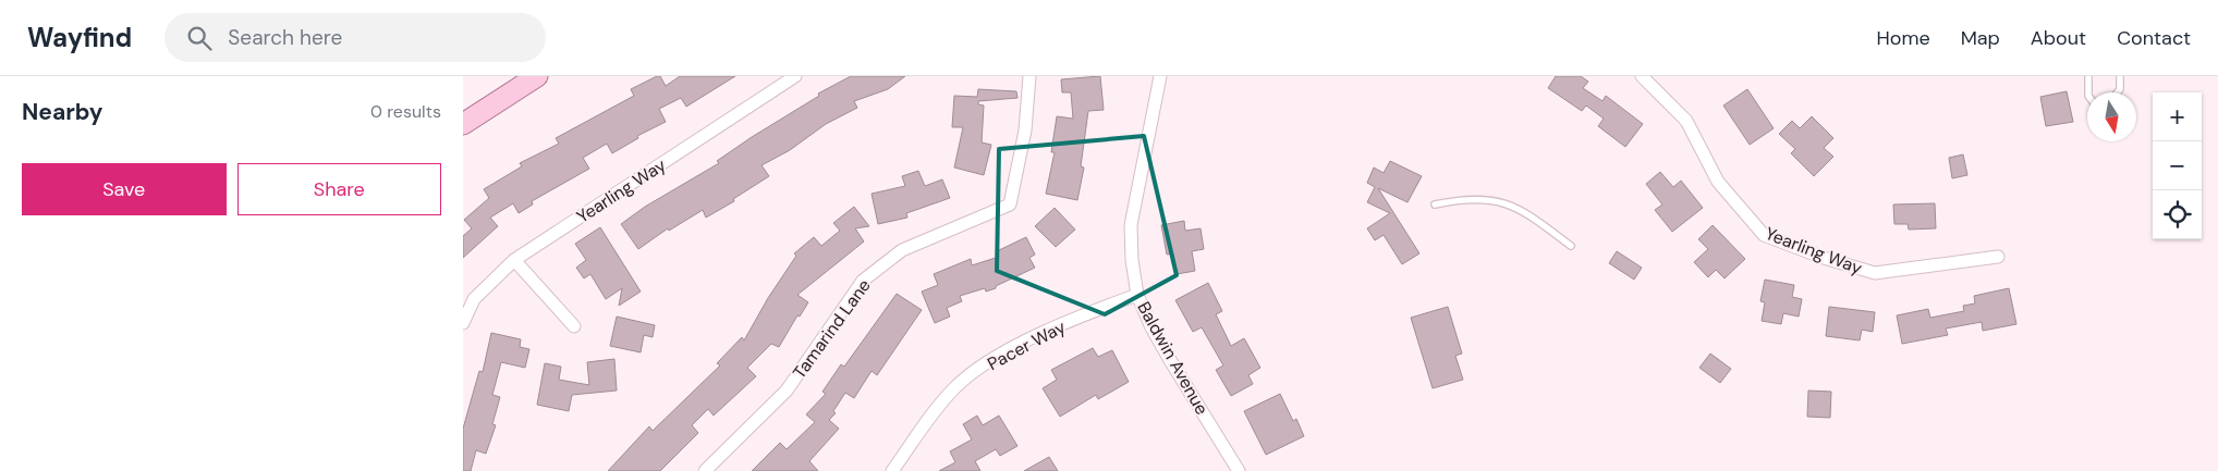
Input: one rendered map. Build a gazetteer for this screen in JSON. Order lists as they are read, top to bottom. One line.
{"streets":{"street":["Yearling Way","Tamarind Lane","Pacer Way","Baldwin Avenue"]},"crossings":[["Pacer Way","Baldwin Avenue"]],"north":"bottom","page":{"header":"Wayfind","search":"Search here","nav":["Home","Map","About","Contact"],"heading":["Nearby","0 results"],"map_buttons":["+","−"],"buttons":["Save","Share"]}}
